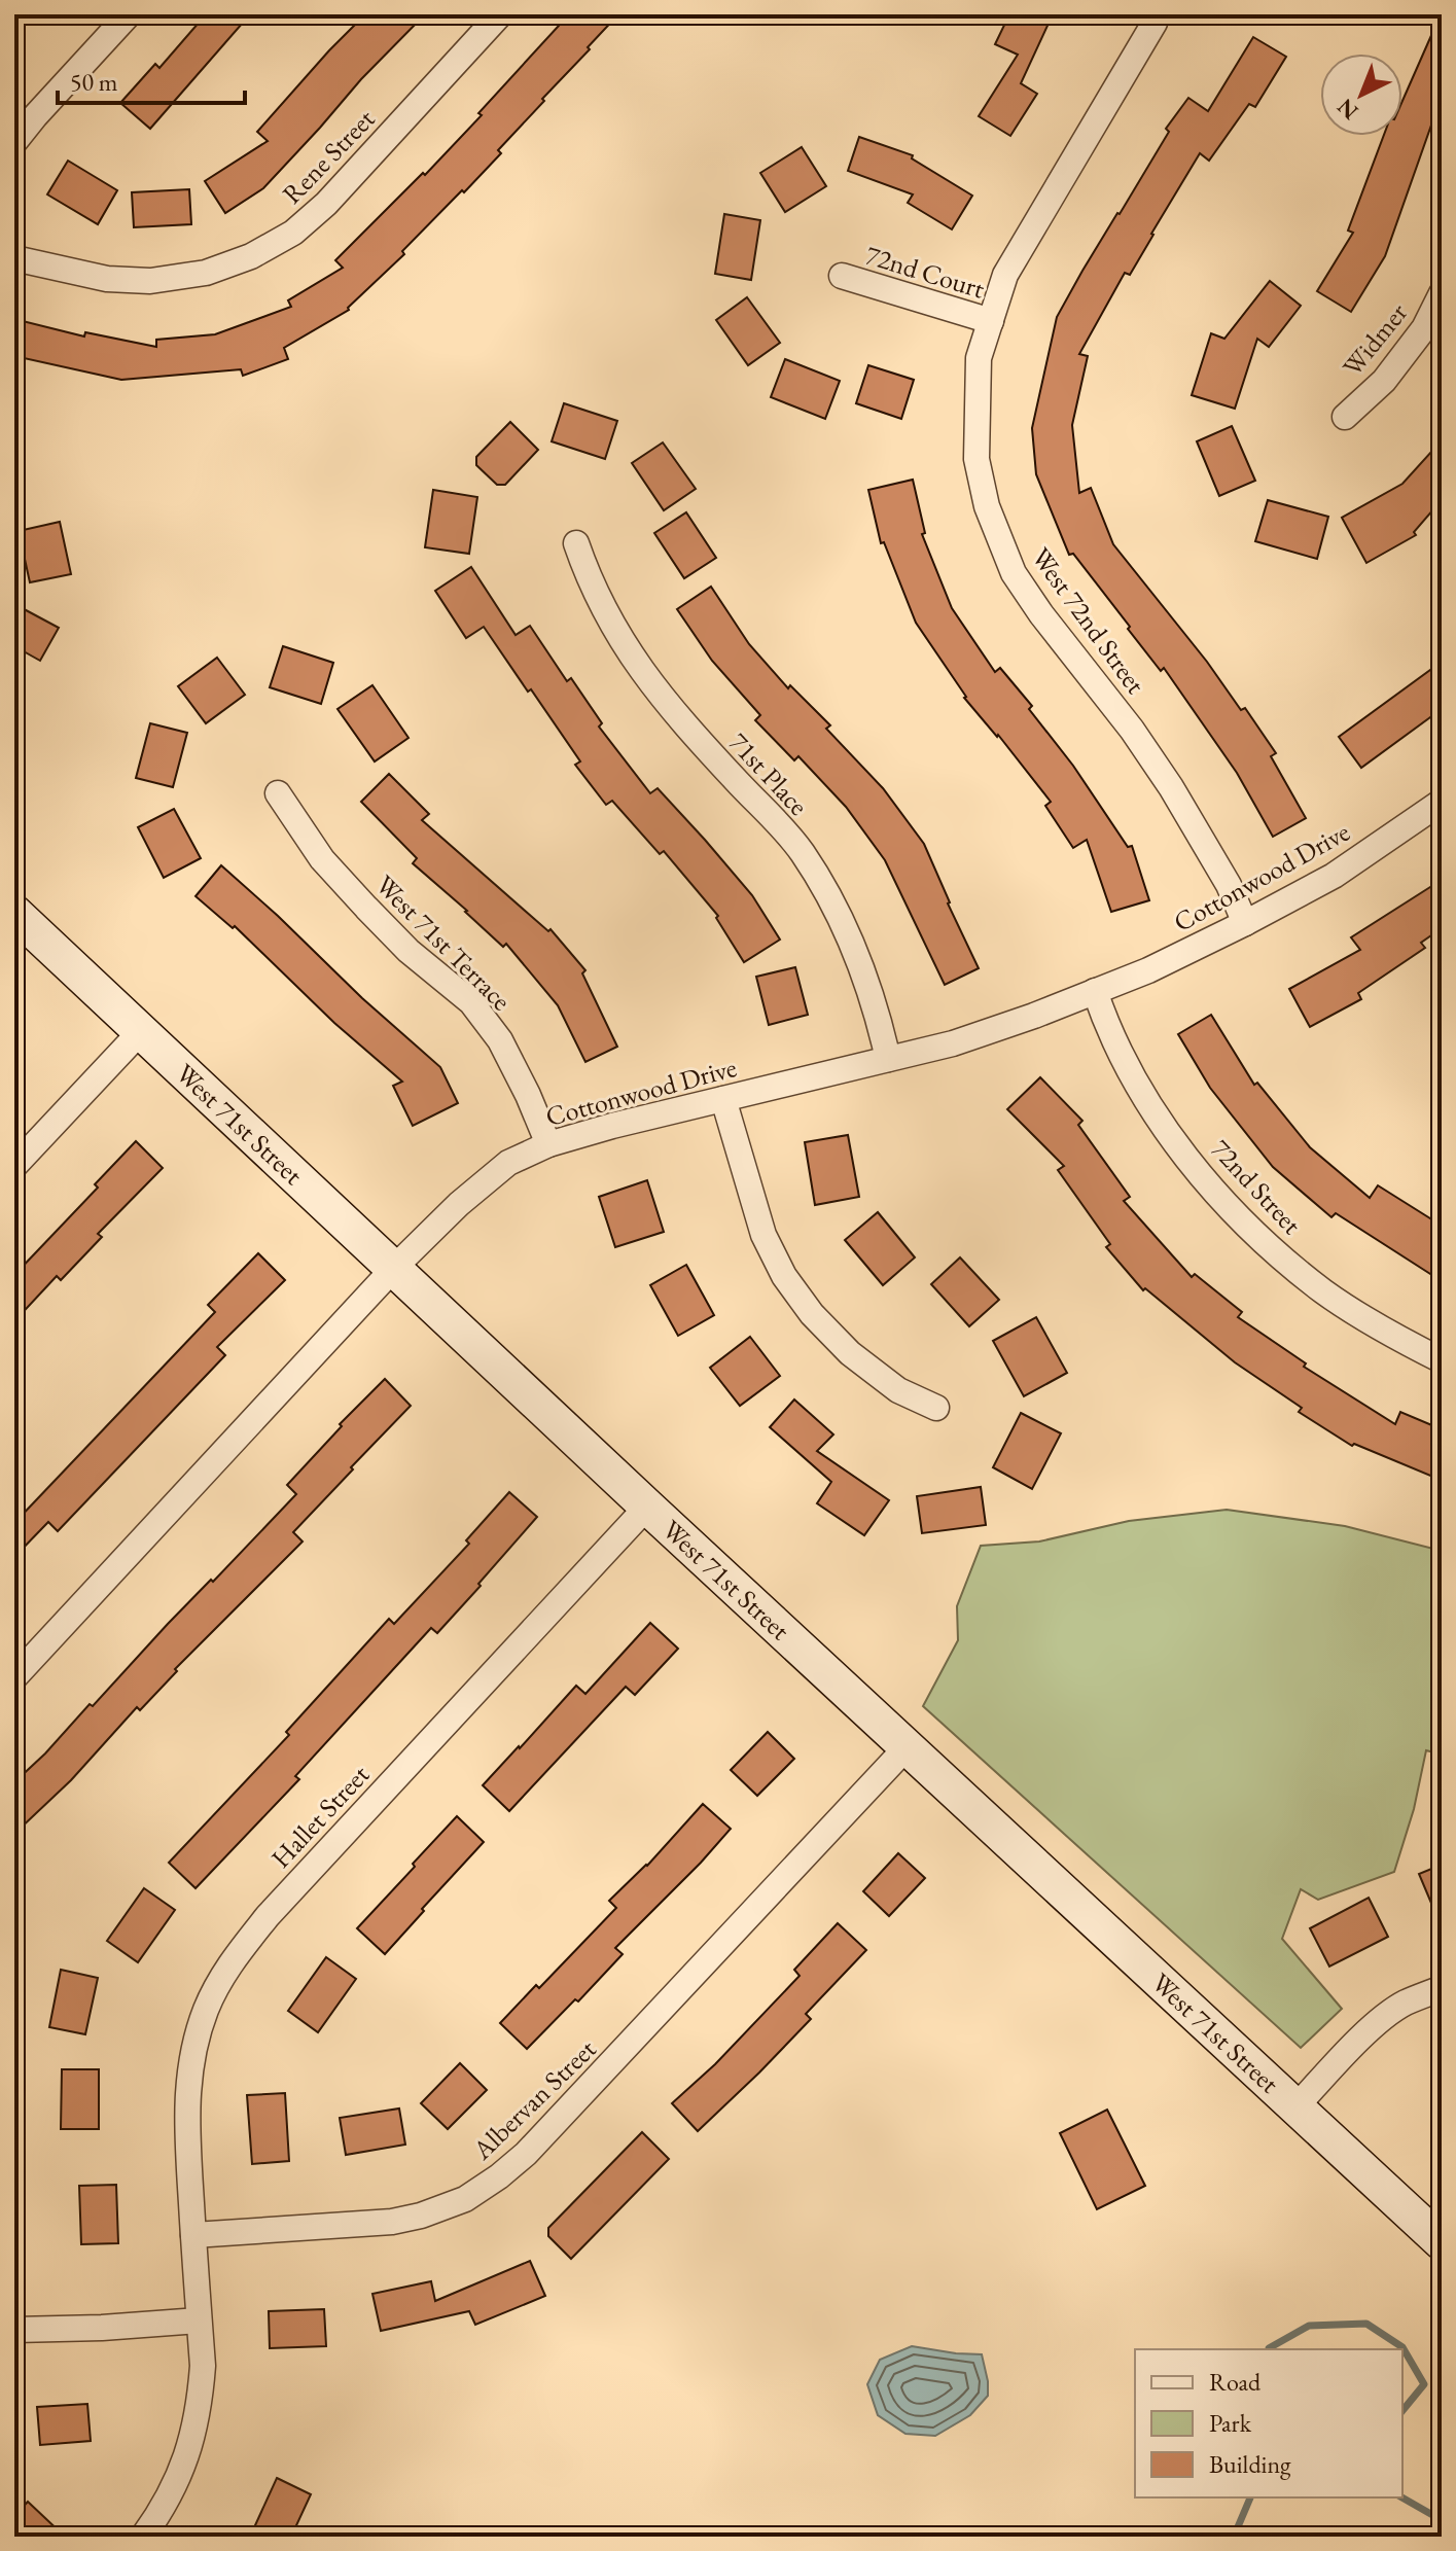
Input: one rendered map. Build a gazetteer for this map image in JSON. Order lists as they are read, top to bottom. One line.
{"streets":{"street":["Rene Street","72nd Court","Widmer","West 72nd Street","71st Place","Cottonwood Drive","West 71st Terrace","West 71st Street","72nd Street","Hallet Street","Albervan Street"]},"crossings":[["72nd Court","West 72nd Street"],["West 72nd Street","Cottonwood Drive"],["71st Place","Cottonwood Drive"],["Cottonwood Drive","West 71st Terrace"],["Cottonwood Drive","West 71st Street"],["Cottonwood Drive","72nd Street"],["West 71st Street","Hallet Street"],["West 71st Street","Albervan Street"],["Hallet Street","Albervan Street"]],"legend":["Road","Park","Building"],"scale_bar":"50 m","north":"bottom left"}
